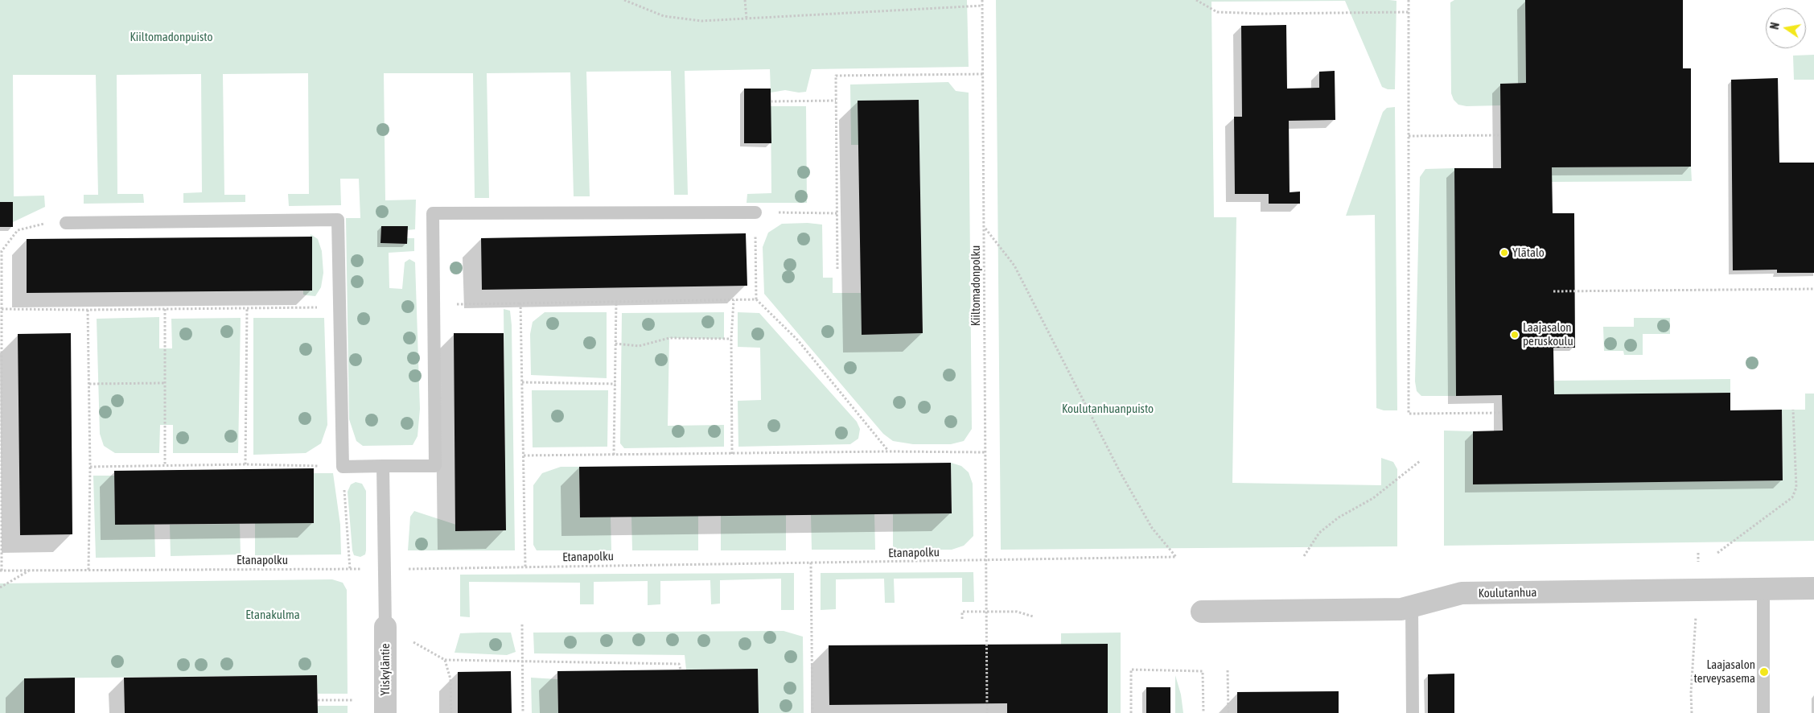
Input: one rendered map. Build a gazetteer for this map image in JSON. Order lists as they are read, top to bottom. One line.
{"streets":{"street":["Koulutanhua","Yliskyläntie"],"path":["Kiiltomadonpolku","Etanapolku"]},"crossings":[["Kiiltomadonpolku","Etanapolku"]],"parks":["Kiiltomadonpuisto","Koulutanhuanpuisto","Etanakulma"],"places":["Ylätalo","Laajasalon peruskoulu","Laajasalon terveysasema"],"north":"left"}
